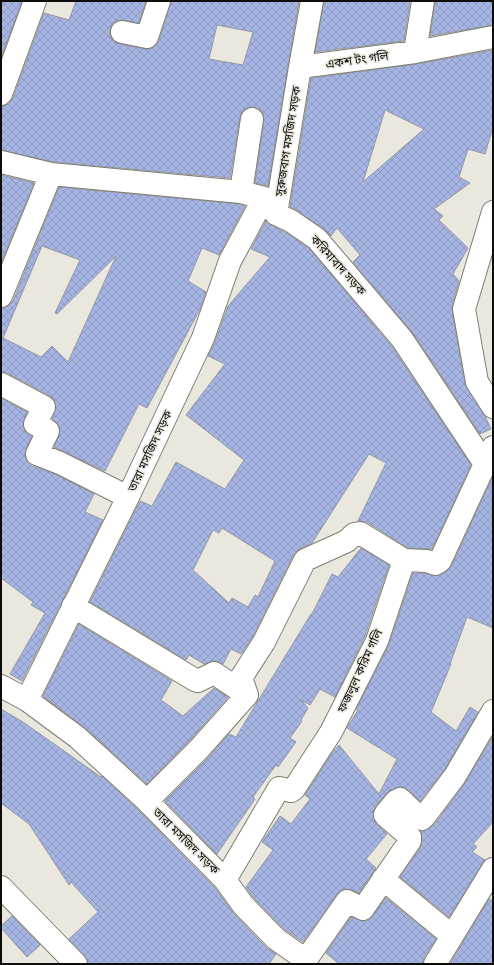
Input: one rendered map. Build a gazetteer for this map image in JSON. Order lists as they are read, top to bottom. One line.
{"streets":{"street":["একশ টং গলি","সুরুজবাগ মসজিদ সড়ক","করিমাবাদ সড়ক","তারা মসজিদ সড়ক","ফজলুল করিম গলি"]},"crossings":[["একশ টং গলি","সুরুজবাগ মসজিদ সড়ক"],["সুরুজবাগ মসজিদ সড়ক","করিমাবাদ সড়ক"],["সুরুজবাগ মসজিদ সড়ক","তারা মসজিদ সড়ক"],["করিমাবাদ সড়ক","তারা মসজিদ সড়ক"],["তারা মসজিদ সড়ক","ফজলুল করিম গলি"]]}
